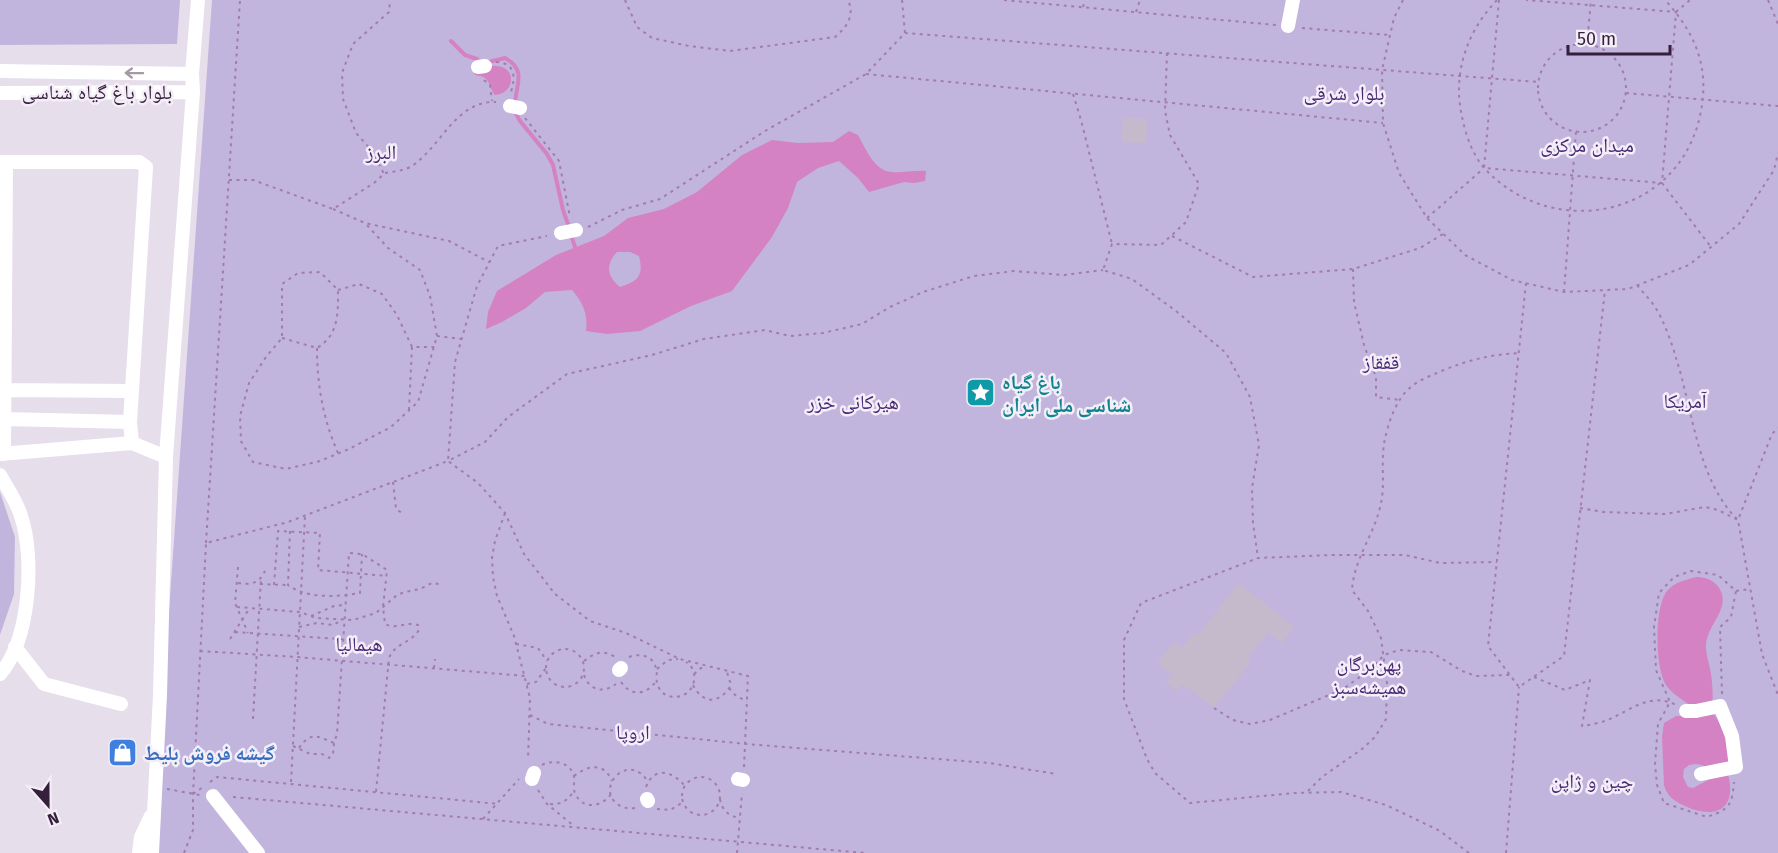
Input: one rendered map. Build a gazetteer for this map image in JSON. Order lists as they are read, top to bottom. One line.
{"streets":{"street":["بلوار باغ گیاه شناسی"]},"parks":["بلوار شرقی","میدان مرکزی","البرز","قفقاز","آمریکا","هیرکانی خزر","هیمالیا","پهن‌برگان همیشه‌سبز","اروپا","چین و ژاپن"],"places":{"place":["باغ گیاه‌ شناسی ملی ایران"],"shop":["گیشه فروش بلیط"]},"scale_bar":"50 m","north":"bottom"}
